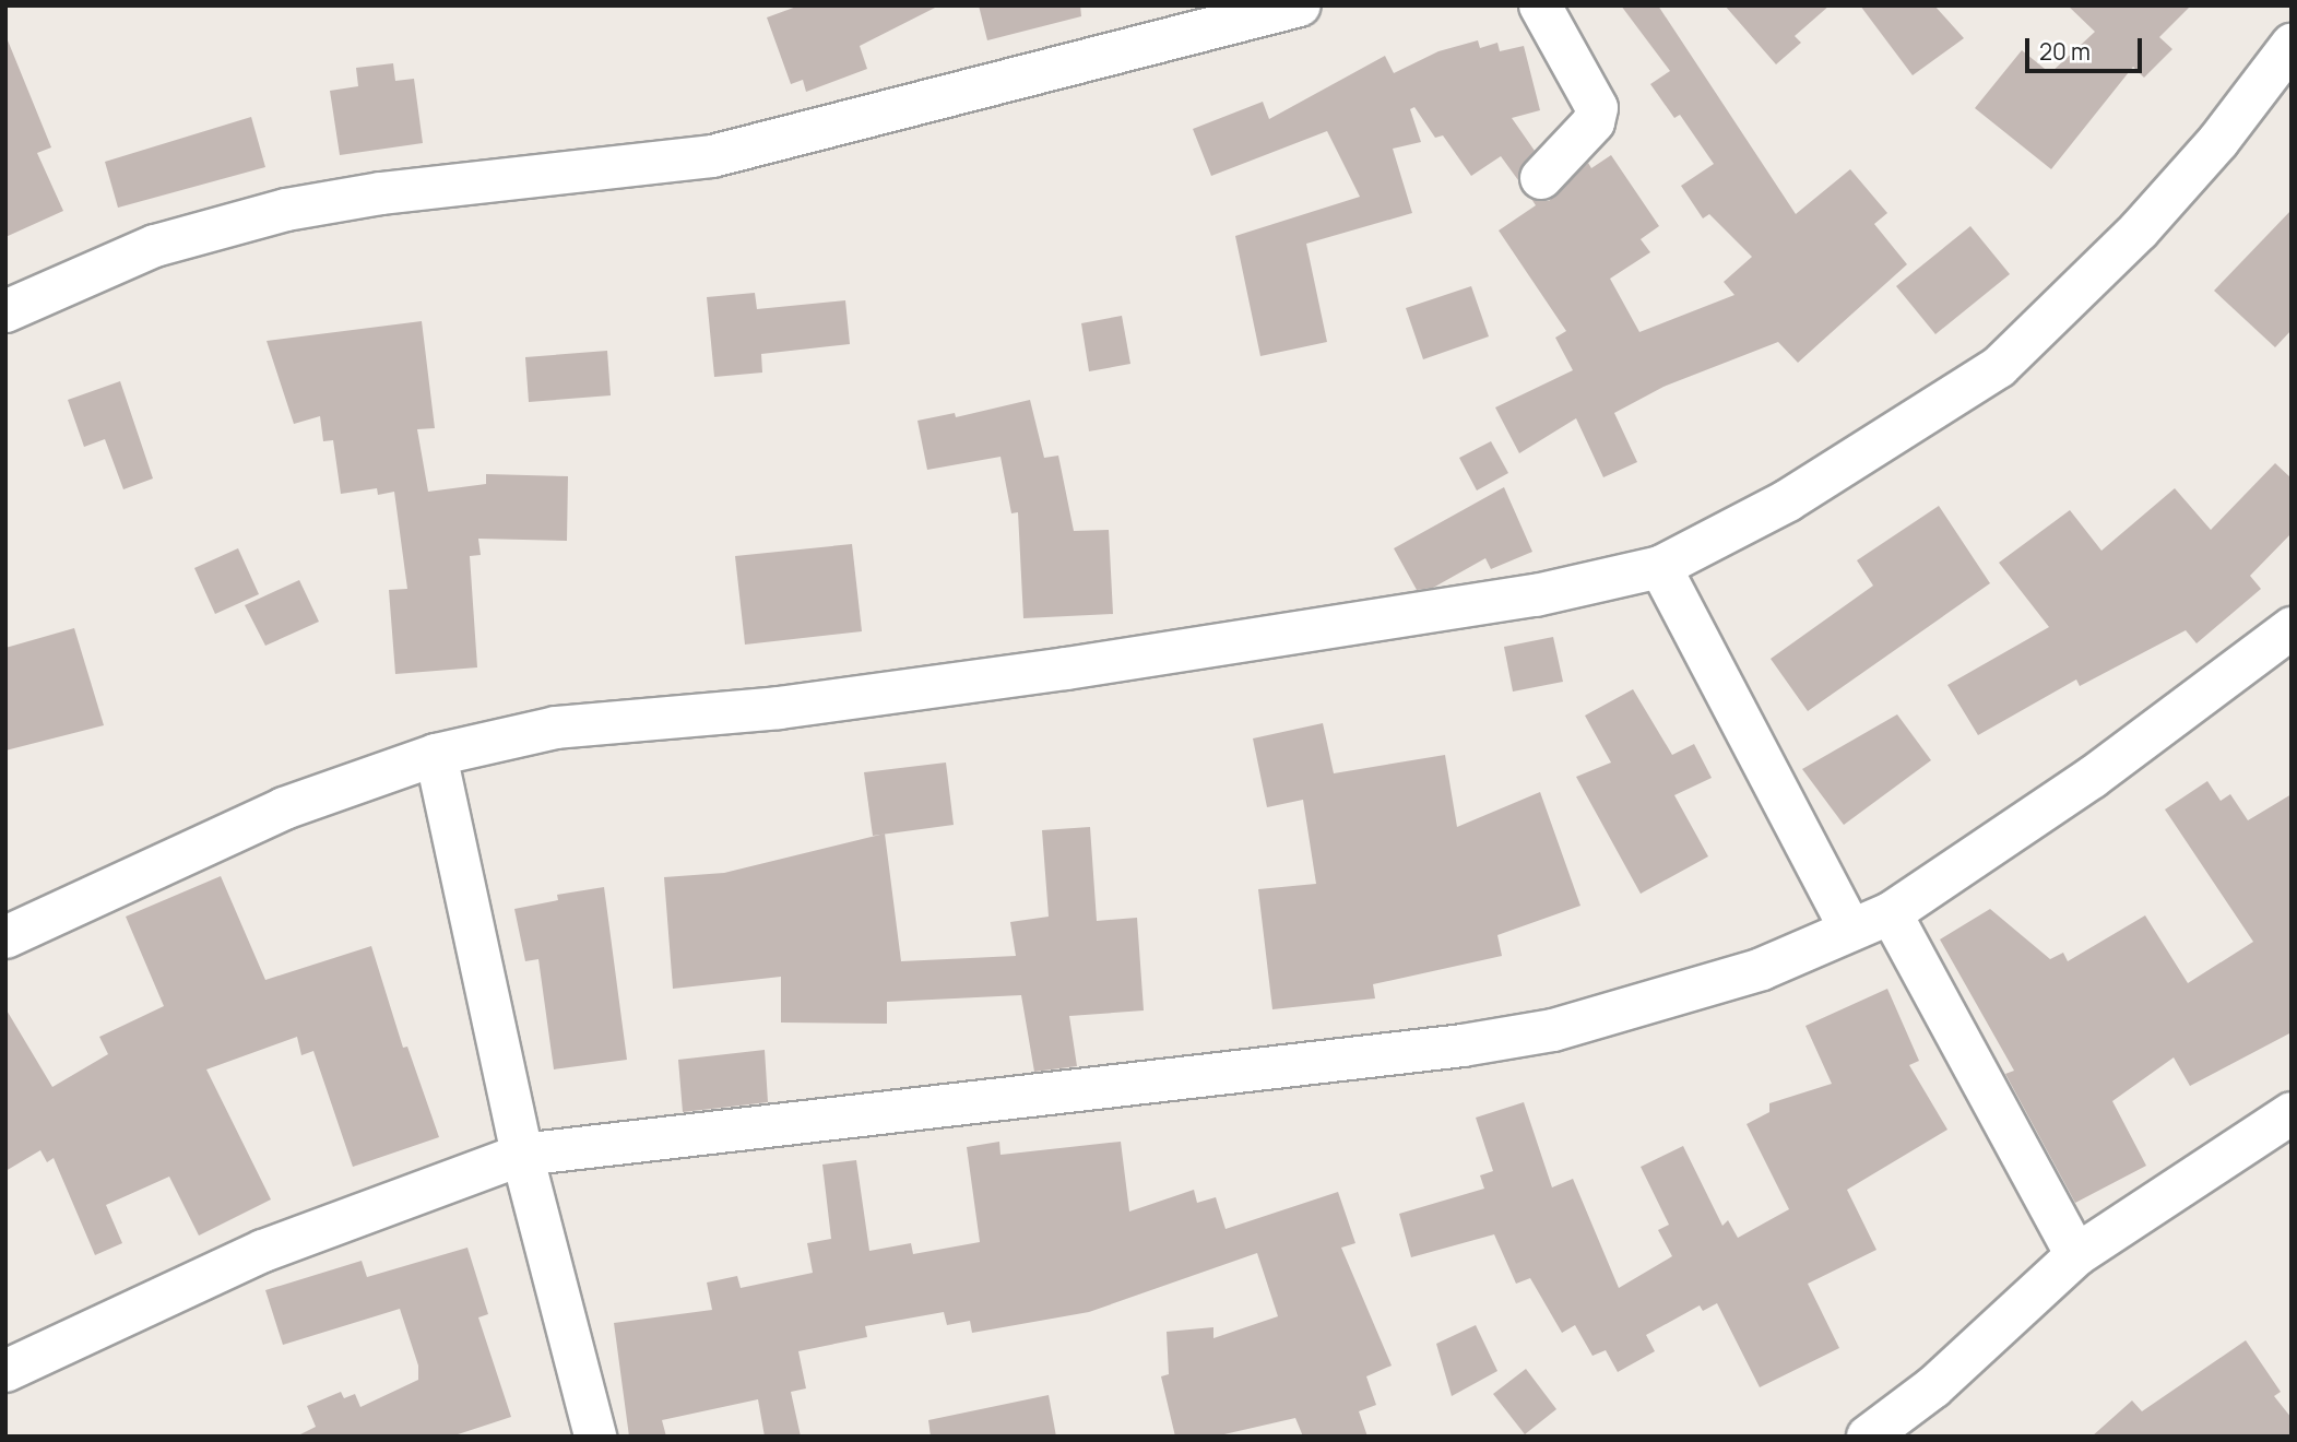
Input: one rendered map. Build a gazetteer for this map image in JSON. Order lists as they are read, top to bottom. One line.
{"scale_bar":"20 m"}
